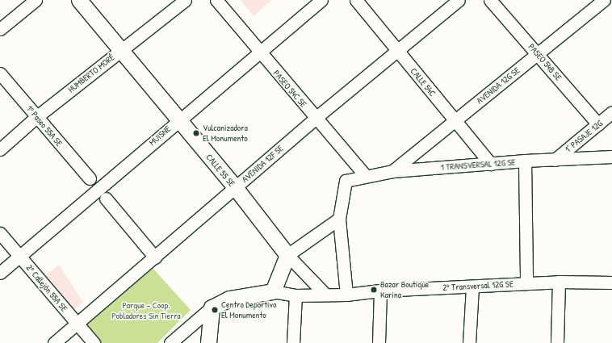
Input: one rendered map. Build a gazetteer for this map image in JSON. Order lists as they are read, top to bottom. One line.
{"streets":{"street":["PASEO 54B SE","HUMBERTO MORÉ","CALLE 54C","AVENIDA 12G SE","PASEO 54C SE","1º Paseo 55A SE","MUISNE","1° PASAJE 12G","AVENIDA 12F SE","1 TRANSVERSAL 12G SE","CALLE 55 SE","2º Transversal 12G SE","2º Callejón 55A SE"]},"crossings":[["PASEO 54B SE","AVENIDA 12G SE"],["PASEO 54B SE","1° PASAJE 12G"],["HUMBERTO MORÉ","1º Paseo 55A SE"],["HUMBERTO MORÉ","CALLE 55 SE"],["CALLE 54C","AVENIDA 12G SE"],["CALLE 54C","AVENIDA 12F SE"],["CALLE 54C","1 TRANSVERSAL 12G SE"],["AVENIDA 12G SE","1 TRANSVERSAL 12G SE"],["PASEO 54C SE","MUISNE"],["PASEO 54C SE","AVENIDA 12F SE"],["PASEO 54C SE","1 TRANSVERSAL 12G SE"],["MUISNE","CALLE 55 SE"],["MUISNE","2º Callejón 55A SE"],["1° PASAJE 12G","1 TRANSVERSAL 12G SE"],["AVENIDA 12F SE","CALLE 55 SE"],["AVENIDA 12F SE","2º Callejón 55A SE"],["CALLE 55 SE","2º Transversal 12G SE"]],"parks":["Parque - Coop. Pobladores Sin Tierra"],"places":["Vulcanizadora El Monumento","Bazar Boutique Karina","Centro Deportivo El Monumento"]}
